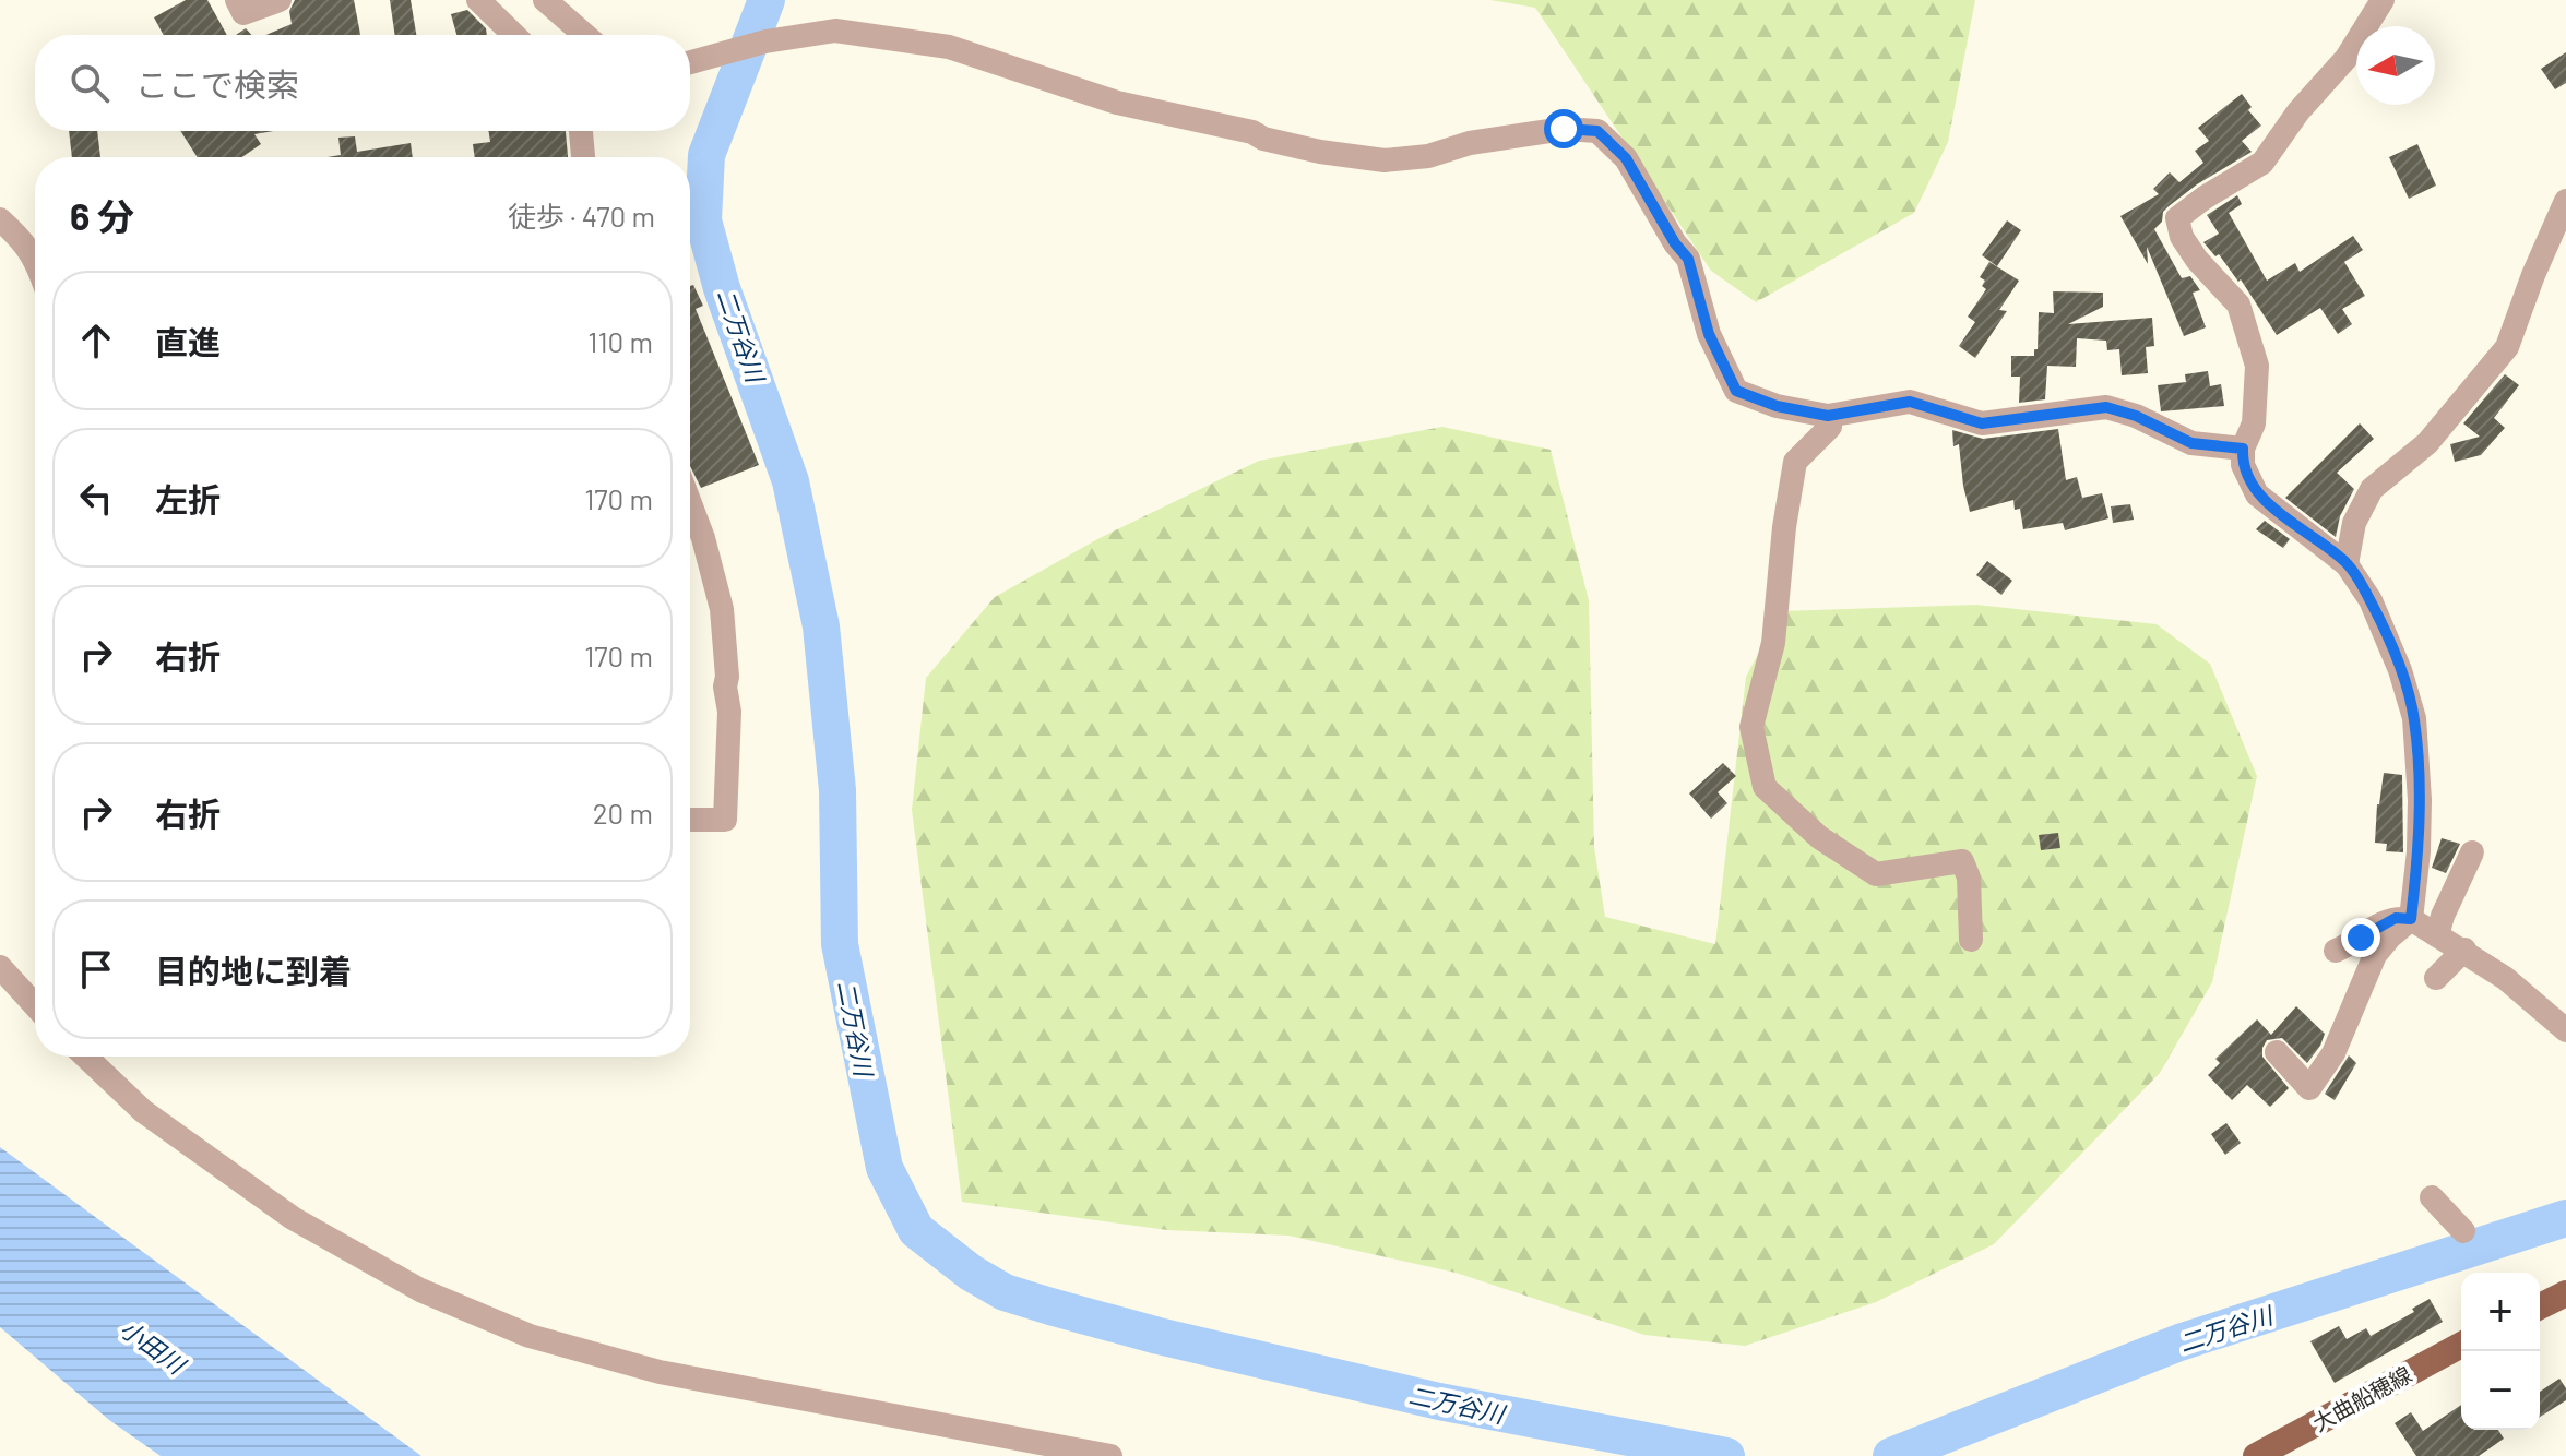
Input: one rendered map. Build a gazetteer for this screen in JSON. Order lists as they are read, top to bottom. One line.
{"streets":{"main road":["大曲船穂線"]},"water":["二万谷川","小田川"],"north":"left","page":{"search":"ここで検索","heading":["6 分","徒歩 · 470 m"],"list":[["直進","110 m"],["左折","170 m"],["右折","170 m"],["右折","20 m"],"目的地に到着"],"map_buttons":["+","−"]}}
